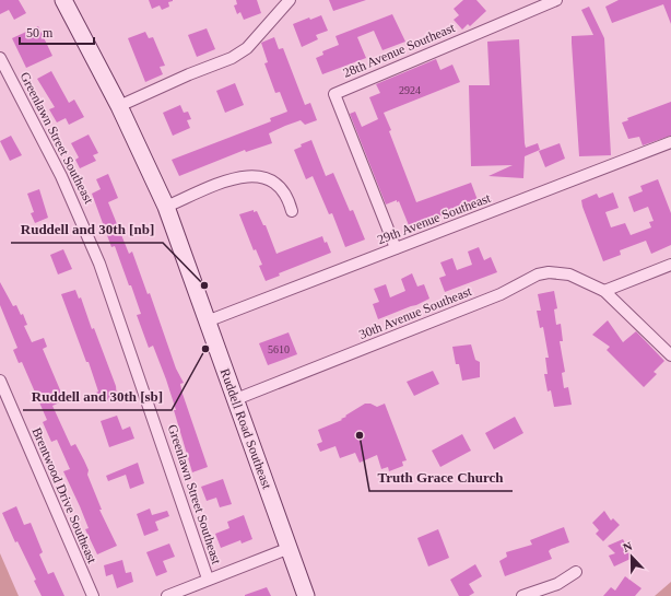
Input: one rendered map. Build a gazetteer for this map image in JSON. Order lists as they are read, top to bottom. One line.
{"streets":{"main road":["Ruddell Road Southeast"],"street":["28th Avenue Southeast","Greenlawn Street Southeast","29th Avenue Southeast","30th Avenue Southeast","Brentwood Drive Southeast"]},"crossings":[["28th Avenue Southeast","29th Avenue Southeast"],["29th Avenue Southeast","Ruddell Road Southeast"],["30th Avenue Southeast","Ruddell Road Southeast"]],"places":["Ruddell and 30th [nb]","Ruddell and 30th [sb]","Truth Grace Church"],"house_numbers":["2924","5610"],"scale_bar":"50 m","north":"top"}
